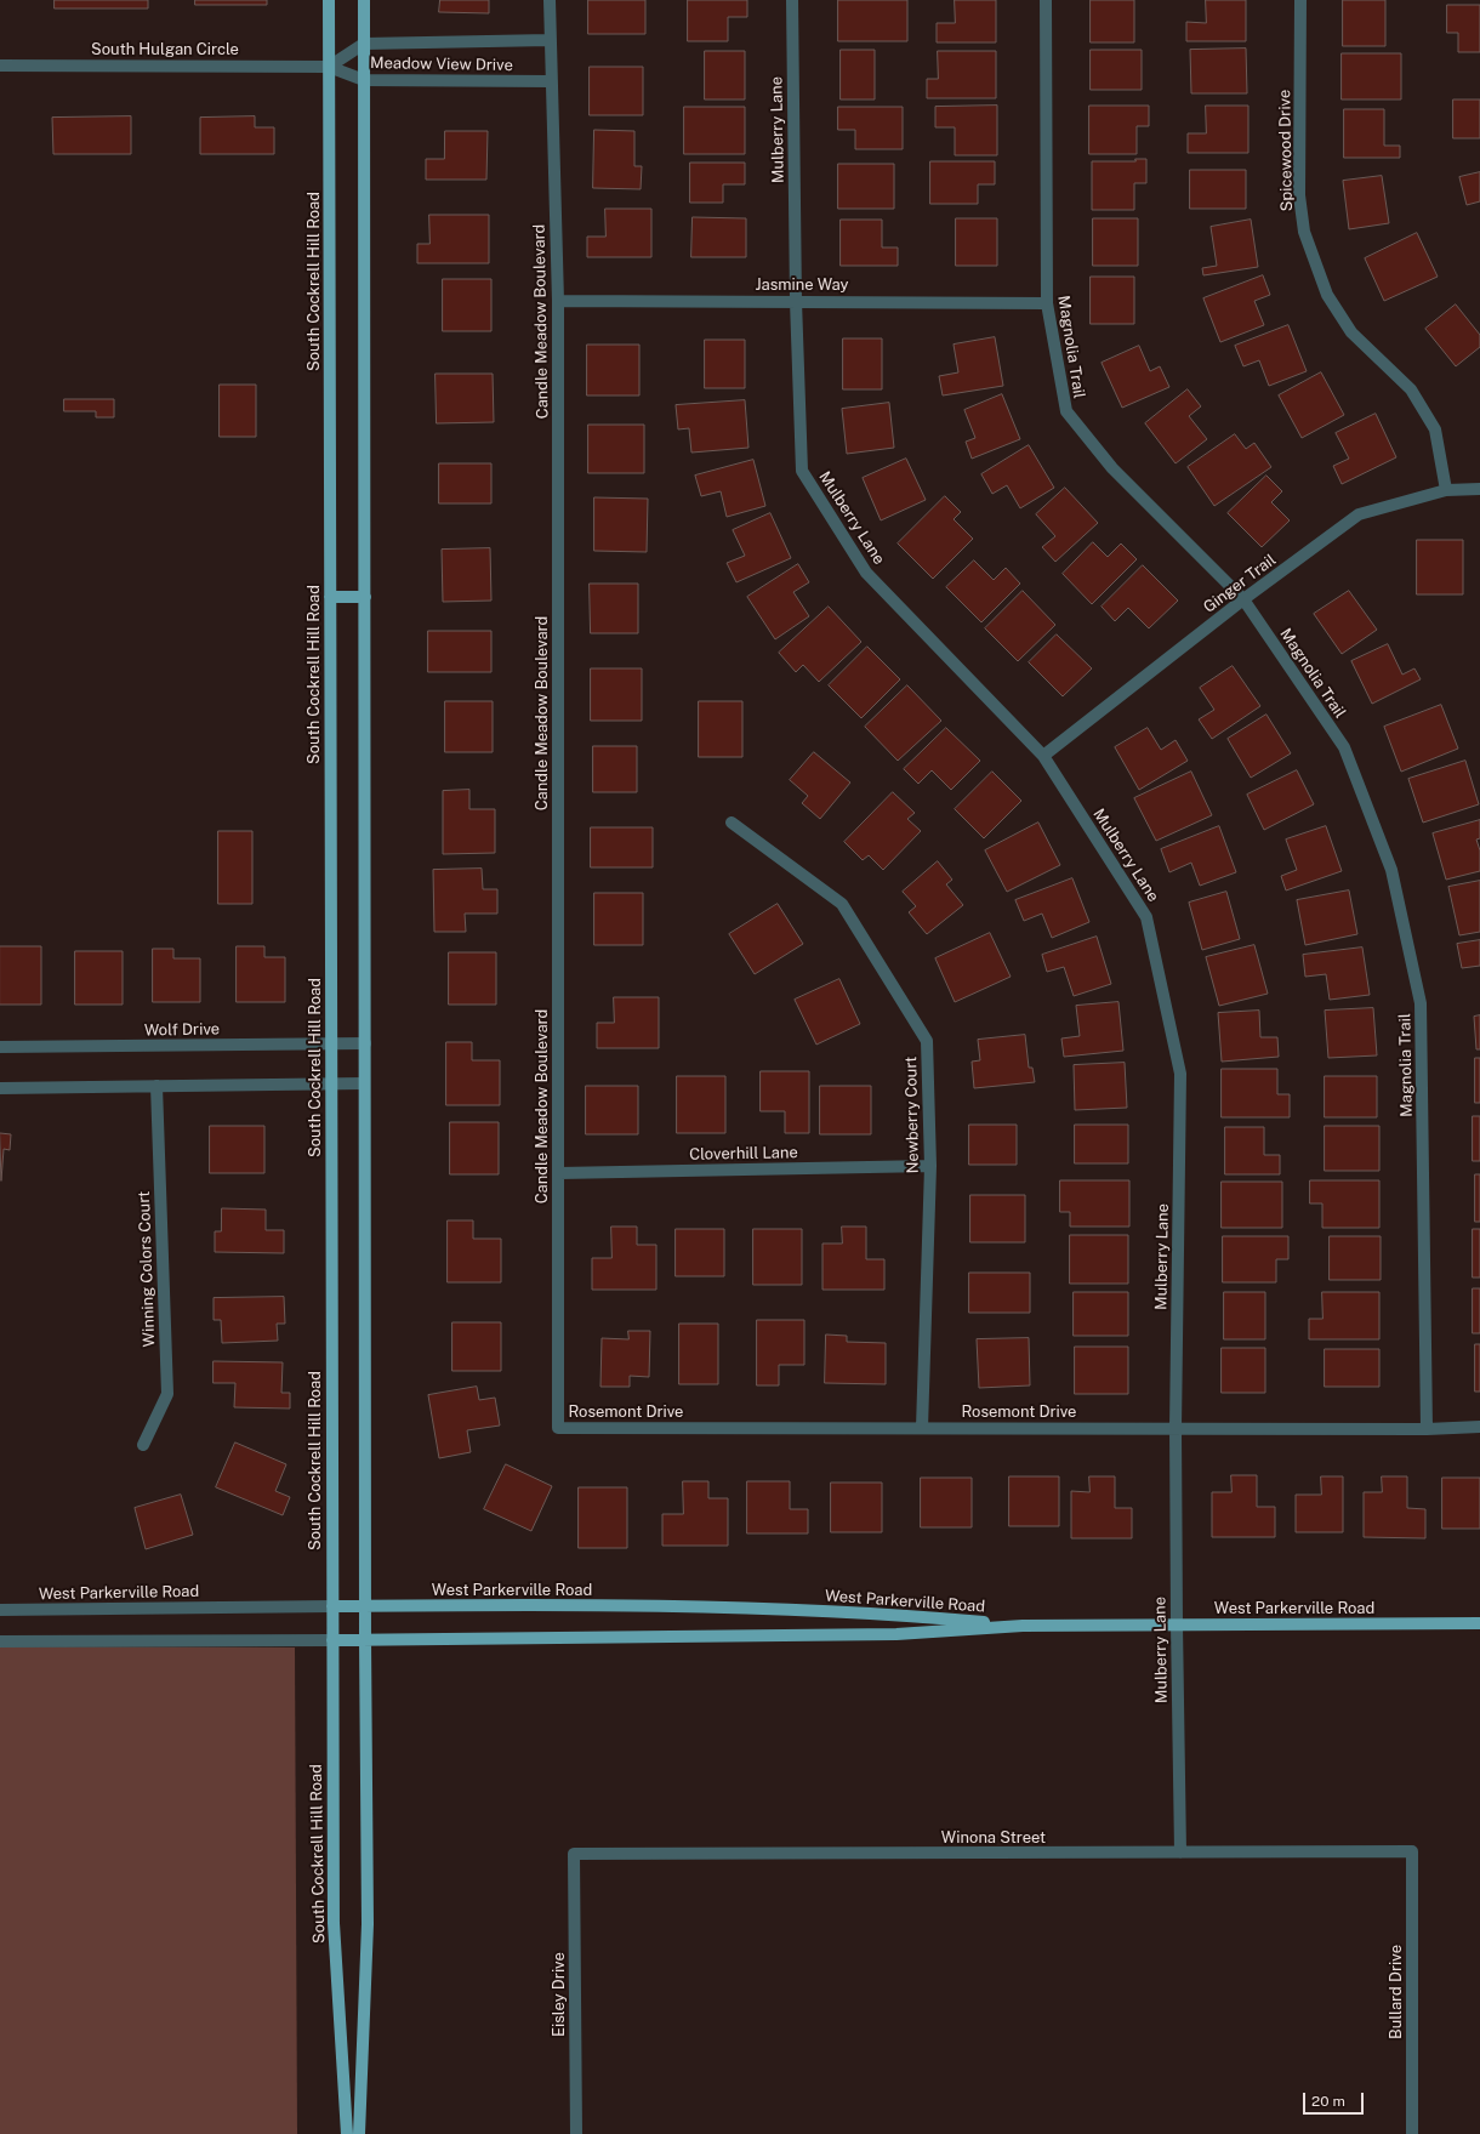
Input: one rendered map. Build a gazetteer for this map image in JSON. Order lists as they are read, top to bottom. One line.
{"streets":{"main road":["South Cockrell Hill Road","West Parkerville Road"],"street":["South Hulgan Circle","Meadow View Drive","Mulberry Lane","Spicewood Drive","Jasmine Way","Candle Meadow Boulevard","Magnolia Trail","Ginger Trail","Wolf Drive","Newberry Court","Cloverhill Lane","Winning Colors Court","Rosemont Drive","Winona Street","Bullard Drive","Eisley Drive"]},"crossings":[["South Hulgan Circle","Meadow View Drive"],["South Hulgan Circle","South Cockrell Hill Road"],["Meadow View Drive","South Cockrell Hill Road"],["Meadow View Drive","Candle Meadow Boulevard"],["Mulberry Lane","Jasmine Way"],["Mulberry Lane","Ginger Trail"],["Mulberry Lane","Rosemont Drive"],["Mulberry Lane","West Parkerville Road"],["Mulberry Lane","Winona Street"],["Spicewood Drive","Ginger Trail"],["South Cockrell Hill Road","Wolf Drive"],["South Cockrell Hill Road","West Parkerville Road"],["Jasmine Way","Candle Meadow Boulevard"],["Jasmine Way","Magnolia Trail"],["Candle Meadow Boulevard","Cloverhill Lane"],["Candle Meadow Boulevard","Rosemont Drive"],["Magnolia Trail","Ginger Trail"],["Magnolia Trail","Rosemont Drive"],["Newberry Court","Cloverhill Lane"],["Newberry Court","Rosemont Drive"],["Winona Street","Bullard Drive"],["Winona Street","Eisley Drive"]],"scale_bar":"20 m"}
